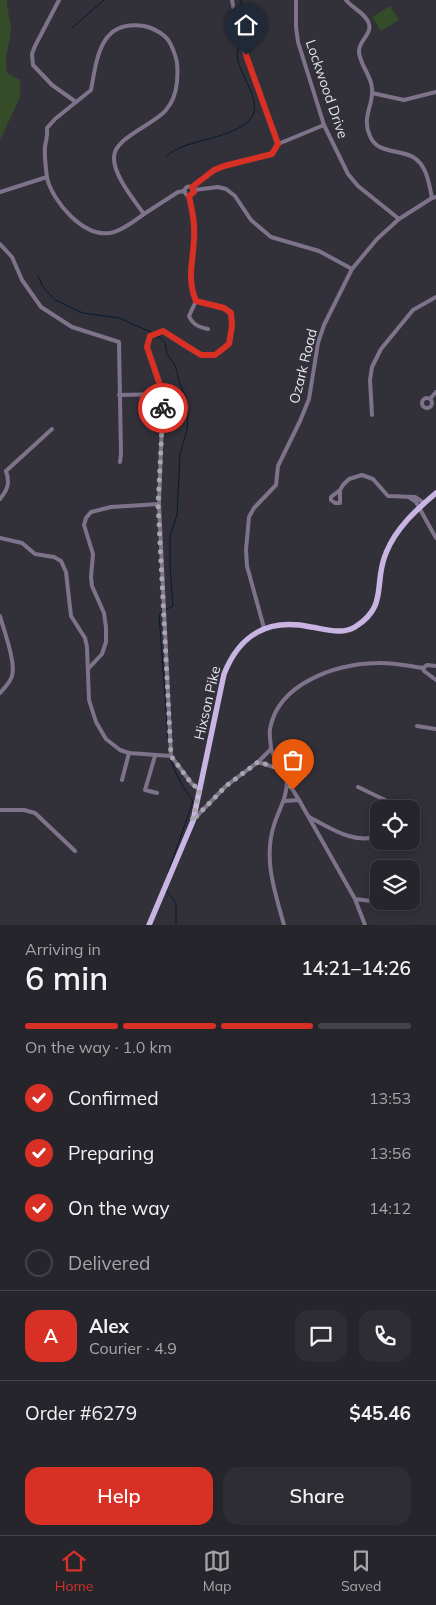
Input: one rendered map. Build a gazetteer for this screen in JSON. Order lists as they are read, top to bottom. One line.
{"streets":{"main road":["Hixson Pike"],"street":["Lockwood Drive","Ozark Road"]},"crossings":[["Lockwood Drive","Ozark Road"],["Ozark Road","Hixson Pike"]],"page":{"heading":["6 min","Arriving in","14:21–14:26"],"panel":["Alex","Courier · 4.9","Order #6279","$45.46"],"bar":"On the way · 1.0 km","list":[["Confirmed","13:53"],["Preparing","13:56"],["On the way","14:12"],"Delivered"],"round":"A","buttons":["Help","Share"],"tabs":["Home","Map","Saved"]}}
